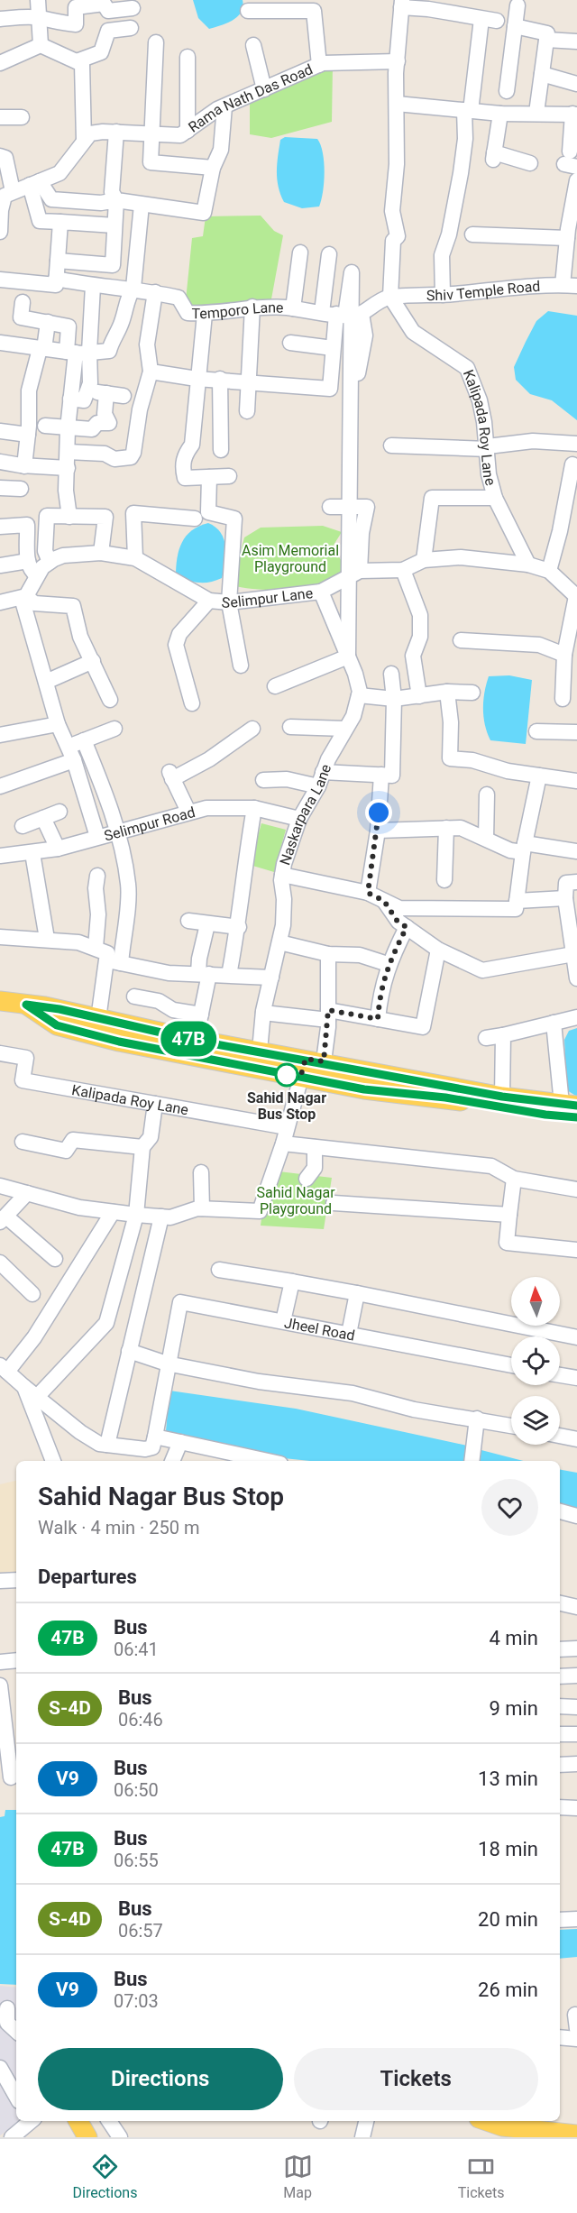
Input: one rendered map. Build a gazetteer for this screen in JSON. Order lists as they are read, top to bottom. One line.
{"streets":{"street":["Rama Nath Das Road","Shiv Temple Road","Temporo Lane","Kalipada Roy Lane","Selimpur Lane","Naskarpara Lane","Selimpur Road","Jheel Road"]},"crossings":[["Shiv Temple Road","Temporo Lane"],["Shiv Temple Road","Kalipada Roy Lane"],["Temporo Lane","Kalipada Roy Lane"],["Kalipada Roy Lane","Selimpur Lane"],["Naskarpara Lane","Selimpur Road"]],"parks":["Asim Memorial Playground","Sahid Nagar Playground"],"places":["Sahid Nagar Bus Stop"],"lines":["bus line 47B"],"north":"top","page":{"on_map":"47B","heading":[["Sahid Nagar Bus Stop","Walk · 4 min · 250 m"],"Departures"],"list":[{"mark":"47B","name":"Bus","note":"06:41","value":"4 min"},{"mark":"S-4D","name":"Bus","note":"06:46","value":"9 min"},{"mark":"V9","name":"Bus","note":"06:50","value":"13 min"},{"mark":"47B","name":"Bus","note":"06:55","value":"18 min"},{"mark":"S-4D","name":"Bus","note":"06:57","value":"20 min"},{"mark":"V9","name":"Bus","note":"07:03","value":"26 min"}],"buttons":["Directions","Tickets"],"tabs":["Directions","Map","Tickets"]}}
